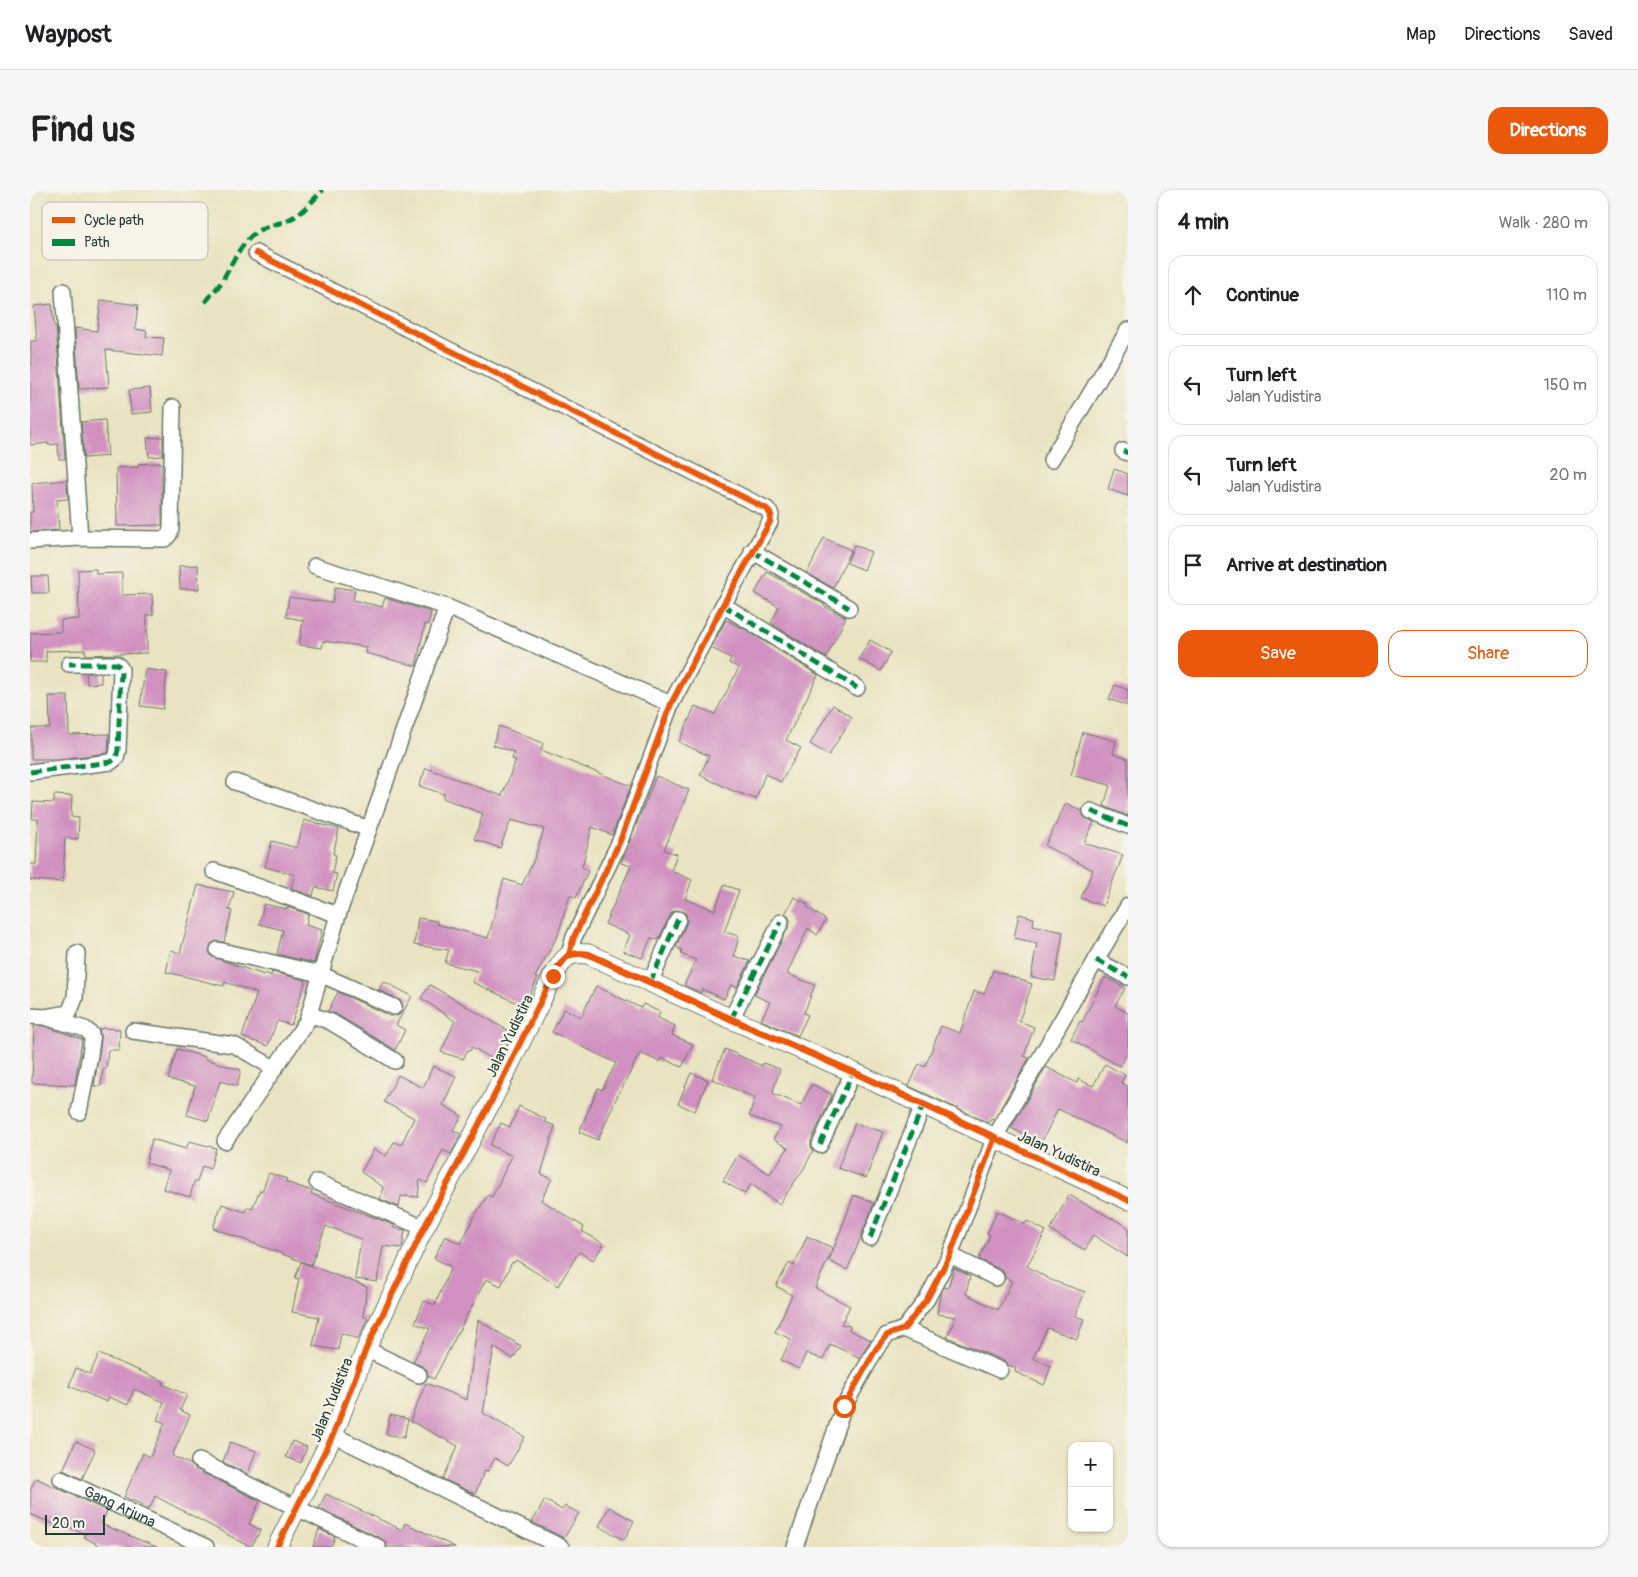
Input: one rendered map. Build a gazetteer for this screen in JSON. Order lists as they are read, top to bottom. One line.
{"streets":{"street":["Jalan Yudistira","Gang Arjuna"]},"legend":["Cycle path","Path"],"scale_bar":"20 m","page":{"header":"Waypost","nav":["Map","Directions","Saved"],"buttons":["Directions",["Save","Share"]],"title":"Find us","heading":["4 min","Walk · 280 m"],"list":[["Continue","110 m"],["Turn left","Jalan Yudistira","150 m"],["Turn left","Jalan Yudistira","20 m"],"Arrive at destination"],"map_buttons":["+","−"],"scale":"20 m"}}
